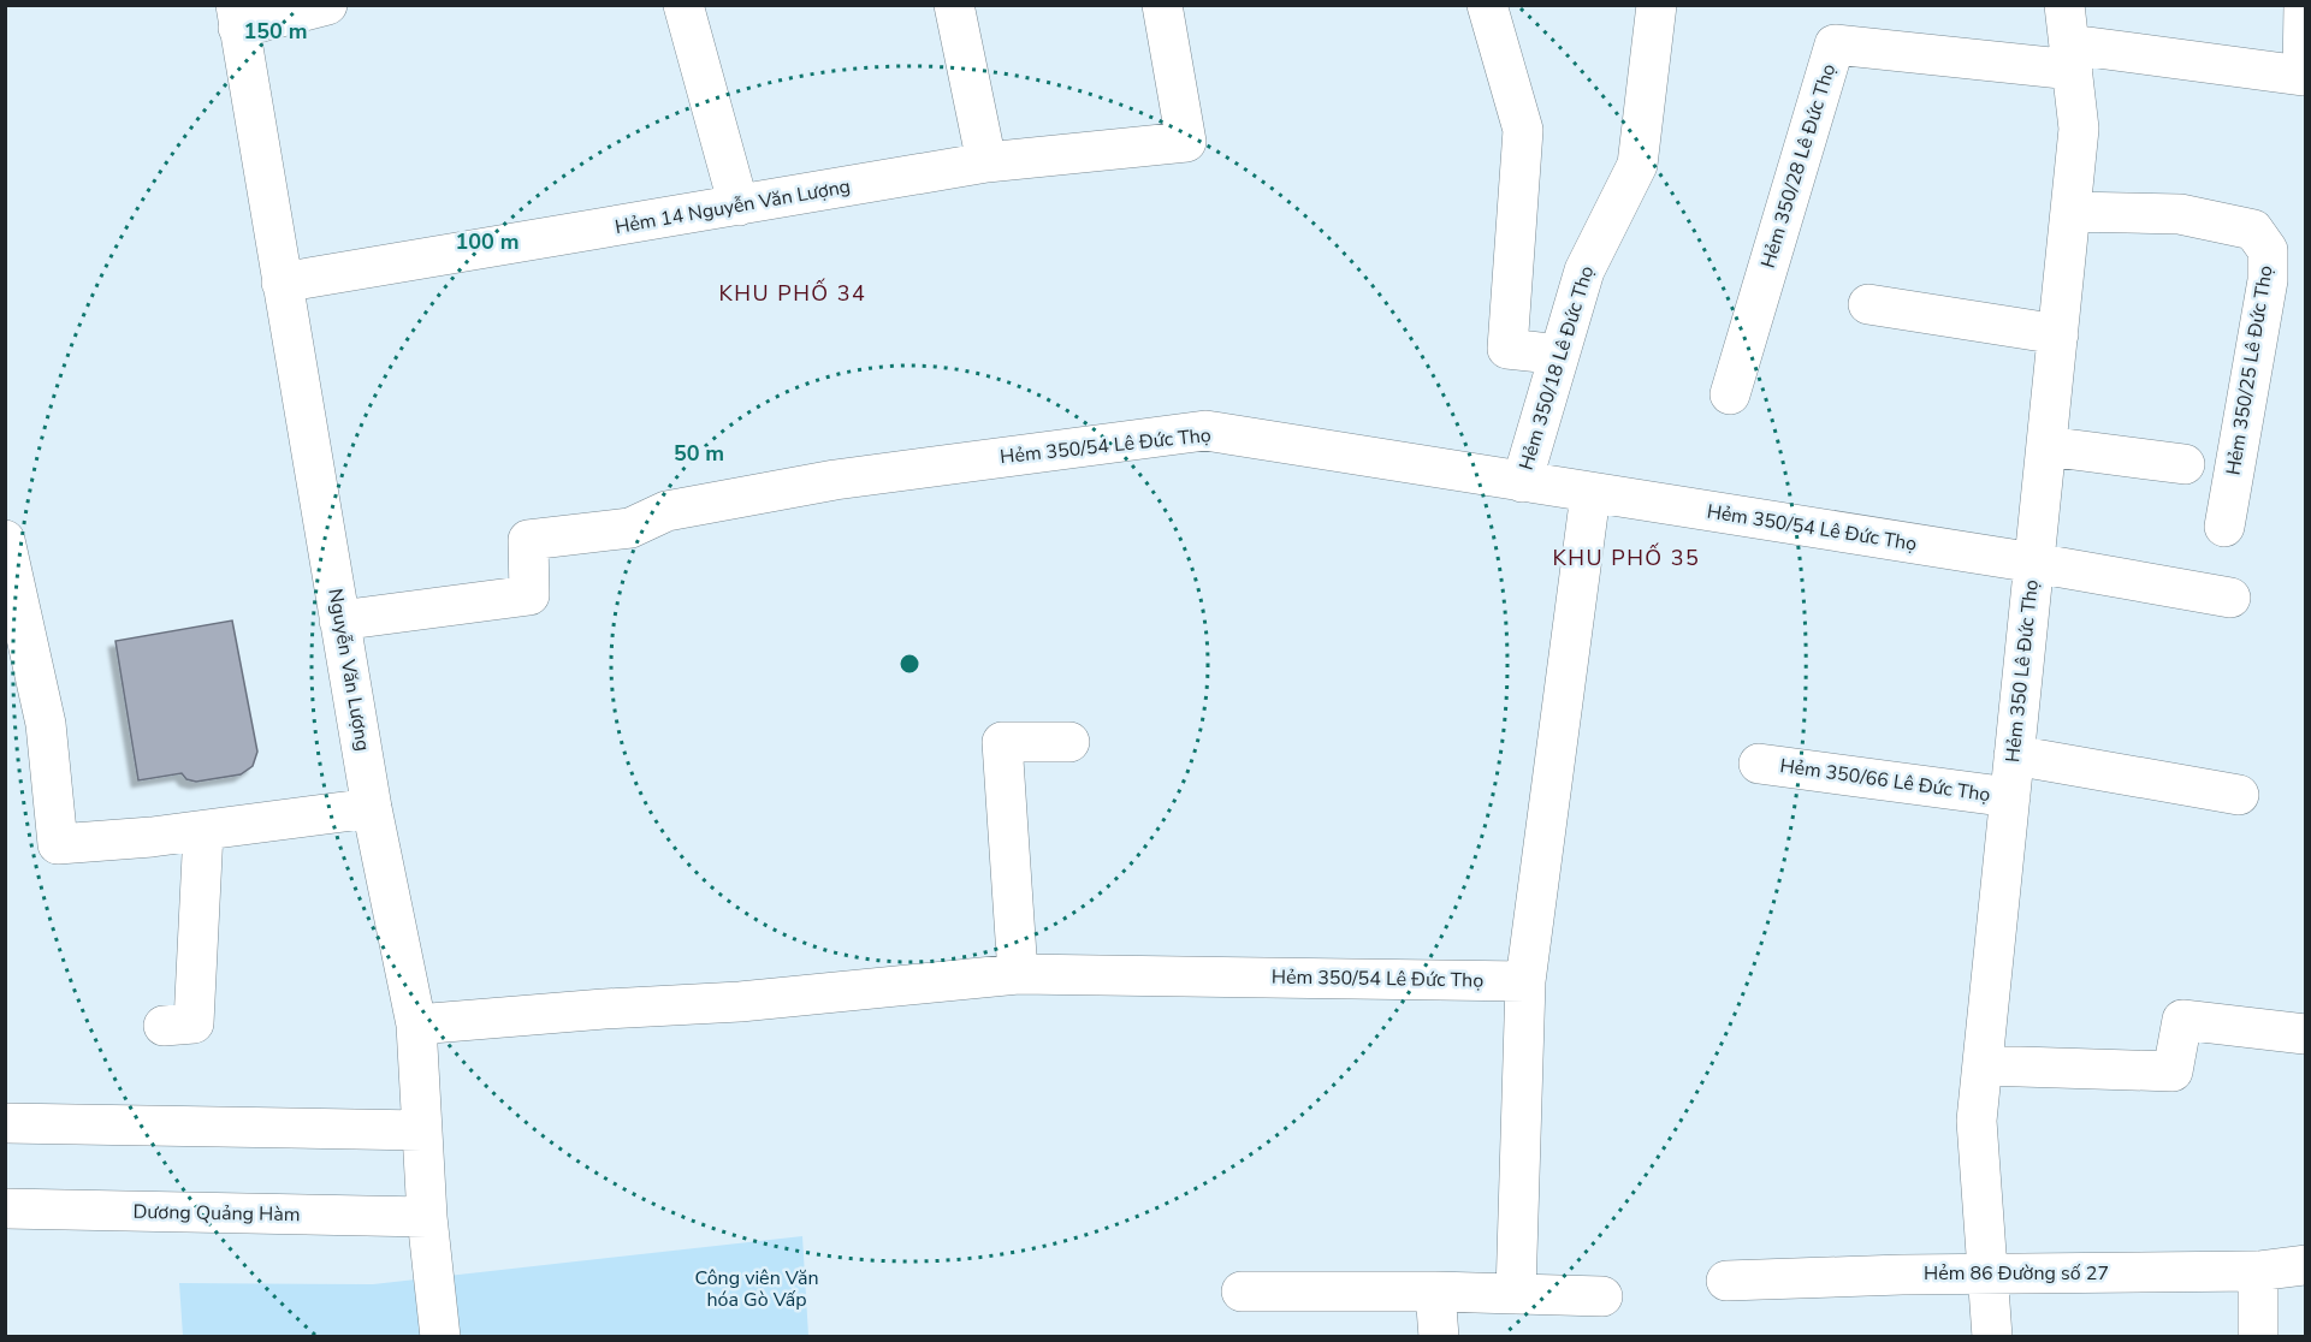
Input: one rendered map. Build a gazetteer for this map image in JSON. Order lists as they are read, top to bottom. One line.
{"streets":{"street":["Hẻm 350/28 Lê Đức Thọ","Hẻm 14 Nguyễn Văn Lượng","Hẻm 350/18 Lê Đức Thọ","Hẻm 350/25 Lê Đức Thọ","Hẻm 350/54 Lê Đức Thọ","Nguyễn Văn Lượng","Hẻm 350 Lê Đức Thọ","Hẻm 350/66 Lê Đức Thọ","Dương Quảng Hàm","Hẻm 86 Đường số 27"]},"crossings":[["Hẻm 350/28 Lê Đức Thọ","Hẻm 350 Lê Đức Thọ"],["Hẻm 14 Nguyễn Văn Lượng","Nguyễn Văn Lượng"],["Hẻm 350/18 Lê Đức Thọ","Hẻm 350/54 Lê Đức Thọ"],["Hẻm 350/25 Lê Đức Thọ","Hẻm 350 Lê Đức Thọ"],["Hẻm 350/54 Lê Đức Thọ","Nguyễn Văn Lượng"],["Hẻm 350/54 Lê Đức Thọ","Hẻm 350 Lê Đức Thọ"],["Nguyễn Văn Lượng","Dương Quảng Hàm"],["Hẻm 350 Lê Đức Thọ","Hẻm 350/66 Lê Đức Thọ"],["Hẻm 350 Lê Đức Thọ","Hẻm 86 Đường số 27"]],"districts":["KHU PHỐ 34","KHU PHỐ 35"],"parks":["Công viên Văn hóa Gò Vấp"],"rings":["150 m","100 m","50 m"]}
